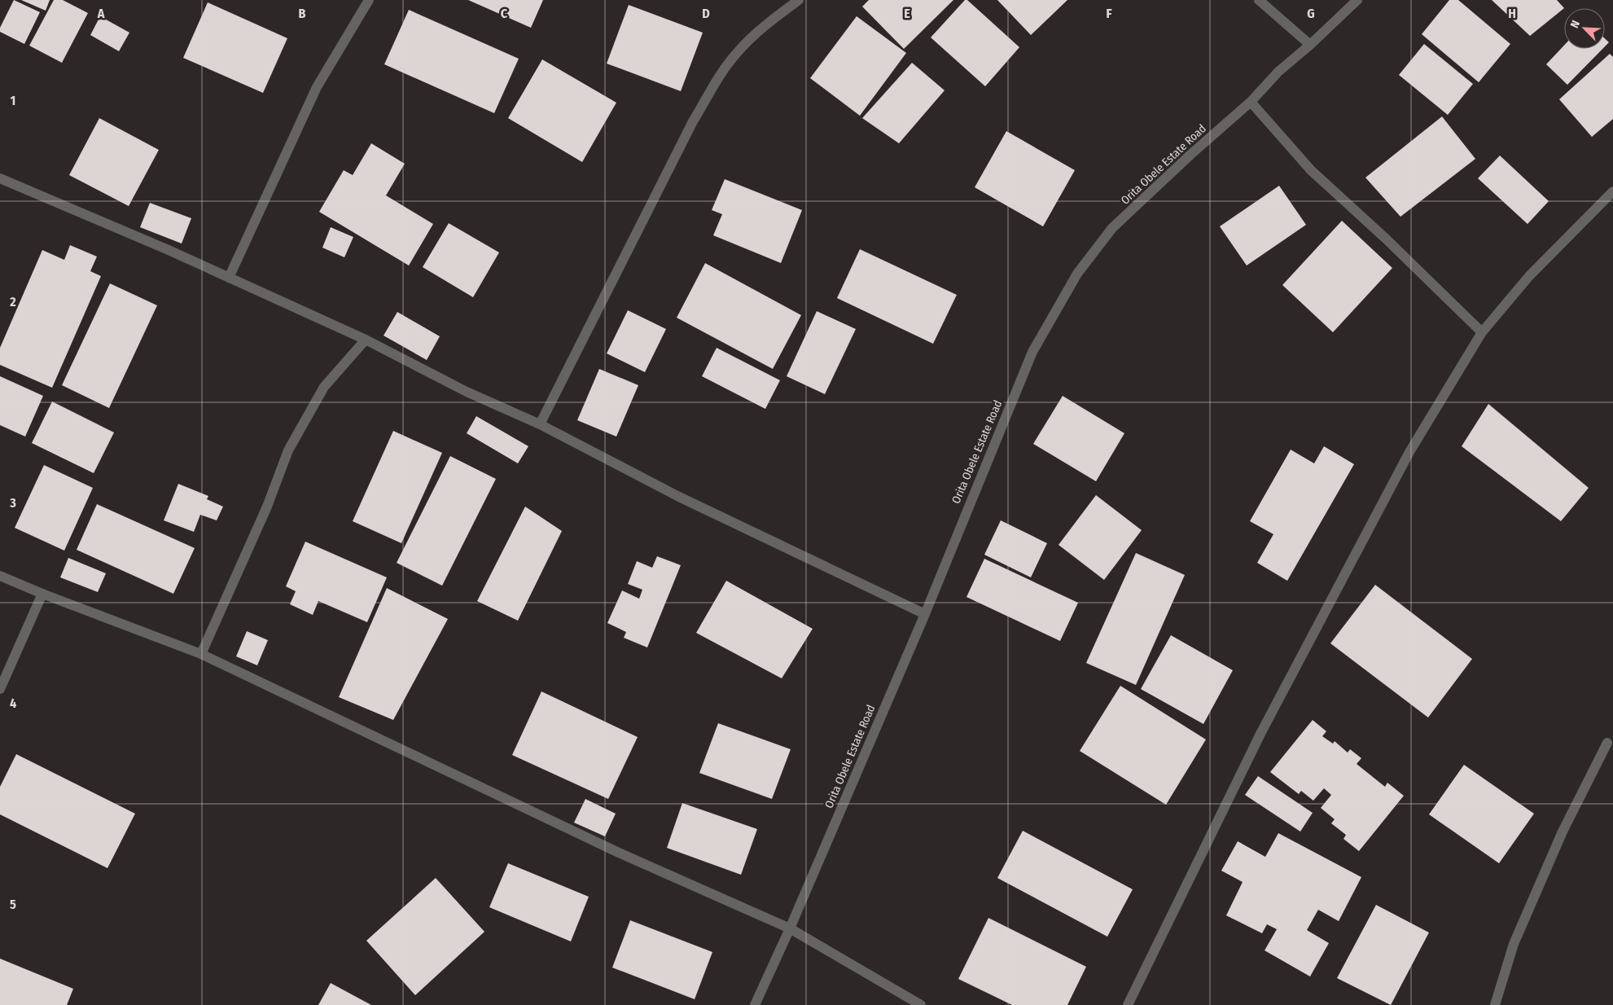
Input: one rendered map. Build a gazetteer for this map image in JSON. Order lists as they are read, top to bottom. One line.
{"streets":{"street":["Orita Obele Estate Road"]},"north":"top left","grid":{"columns":["A","B","C","D","E","F","G","H"],"rows":["1","2","3","4","5"]}}
